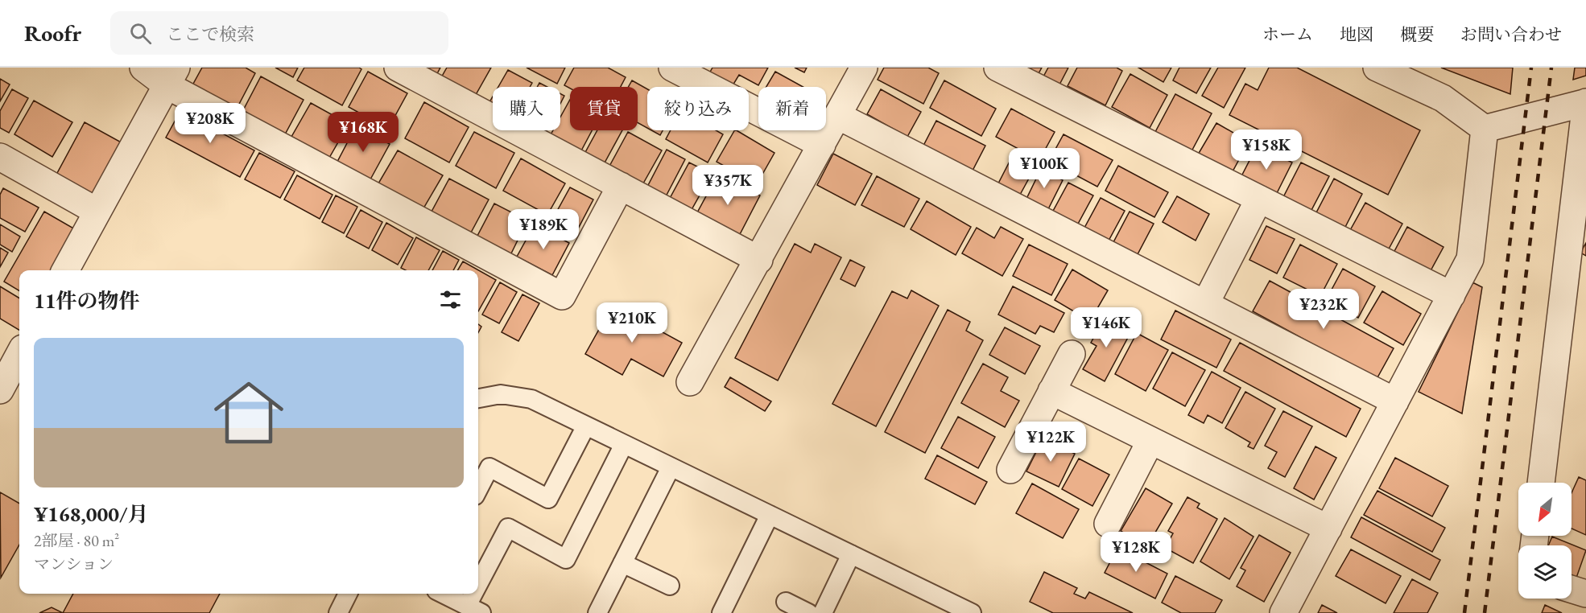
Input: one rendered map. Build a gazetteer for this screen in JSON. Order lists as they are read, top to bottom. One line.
{"north":"bottom left","page":{"header":"Roofr","search":"ここで検索","nav":["ホーム","地図","概要","お問い合わせ"],"chip":["購入","賃貸","絞り込み","新着"],"price":["¥208K","¥168K","¥158K","¥100K","¥357K","¥189K","¥232K","¥210K","¥146K","¥122K","¥128K"],"heading":"11件の物件","list":[{"name":"¥168,000/月","note":"2部屋 · 80 m² · マンション"}]}}
